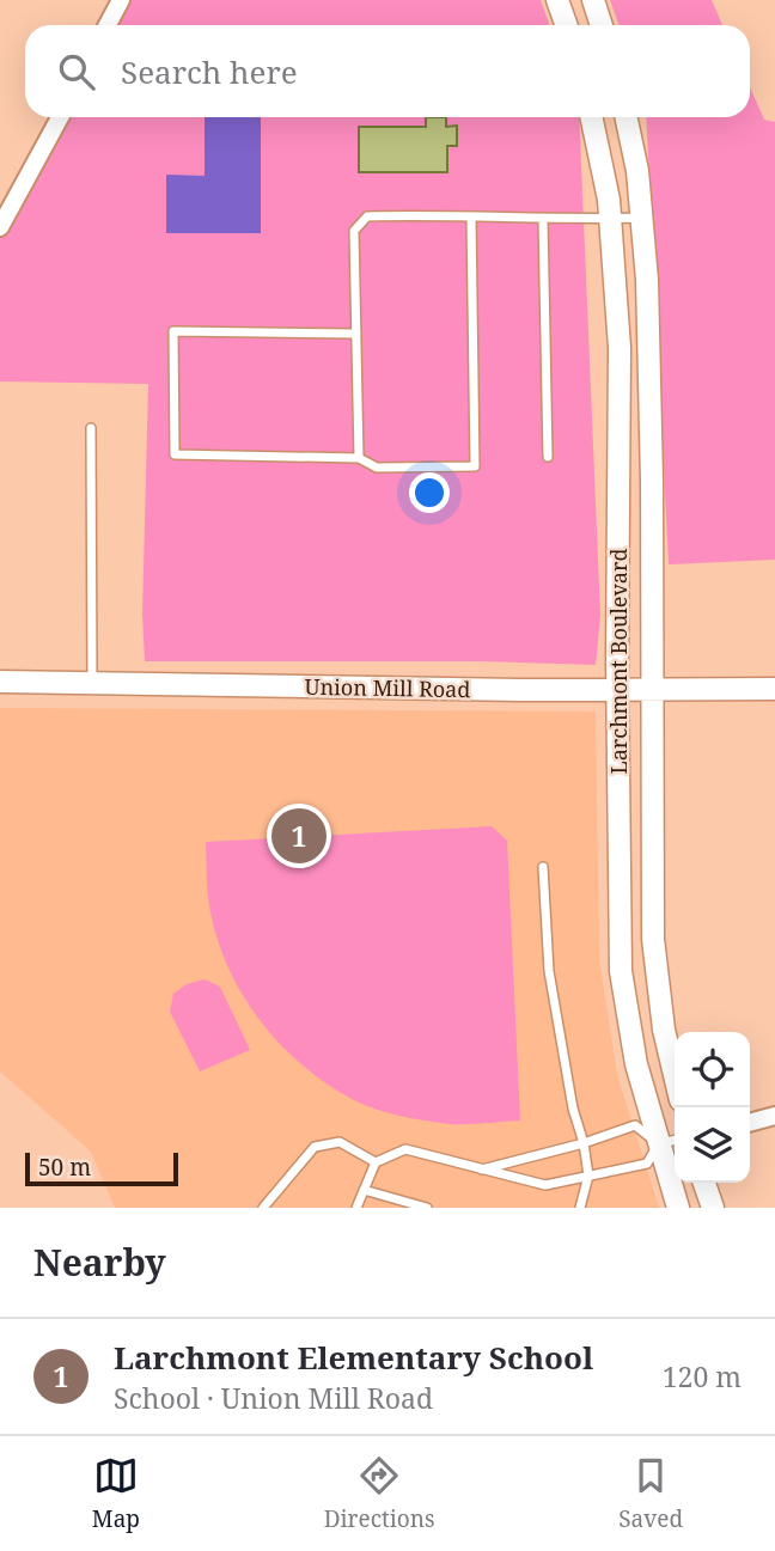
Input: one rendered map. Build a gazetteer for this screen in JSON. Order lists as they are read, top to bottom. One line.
{"streets":{"street":["Larchmont Boulevard","Union Mill Road"]},"crossings":[["Larchmont Boulevard","Union Mill Road"]],"scale_bar":"50 m","page":{"search":"Search here","pins":"1","scale":"50 m","heading":"Nearby","list":[{"mark":"1","name":"Larchmont Elementary School","note":"School · Union Mill Road","value":"120 m"}],"nav":["Map","Directions","Saved"]}}
